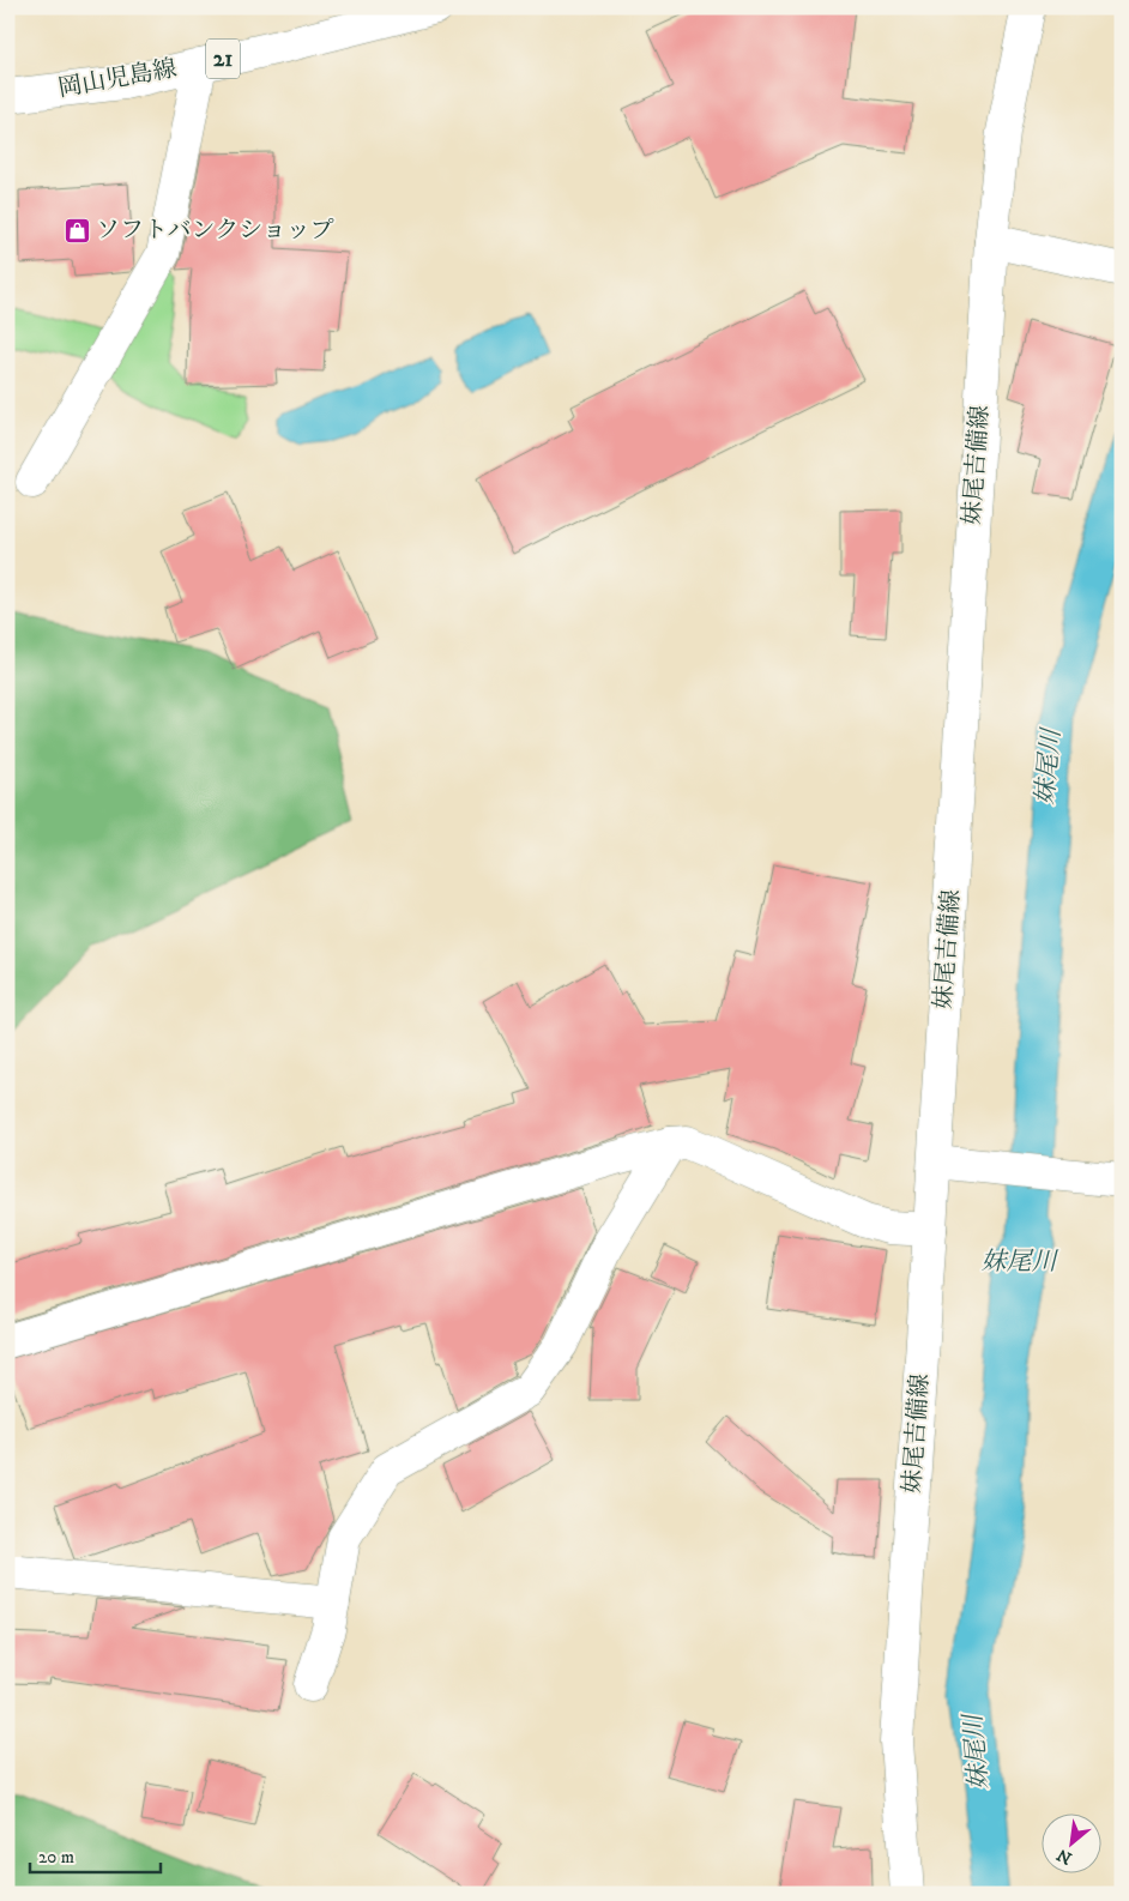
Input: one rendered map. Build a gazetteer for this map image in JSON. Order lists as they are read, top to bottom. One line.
{"streets":{"street":["21","岡山児島線","妹尾吉備線"]},"water":["妹尾川"],"places":{"shop":["ソフトバンクショップ"]},"scale_bar":"20 m","north":"bottom left"}
